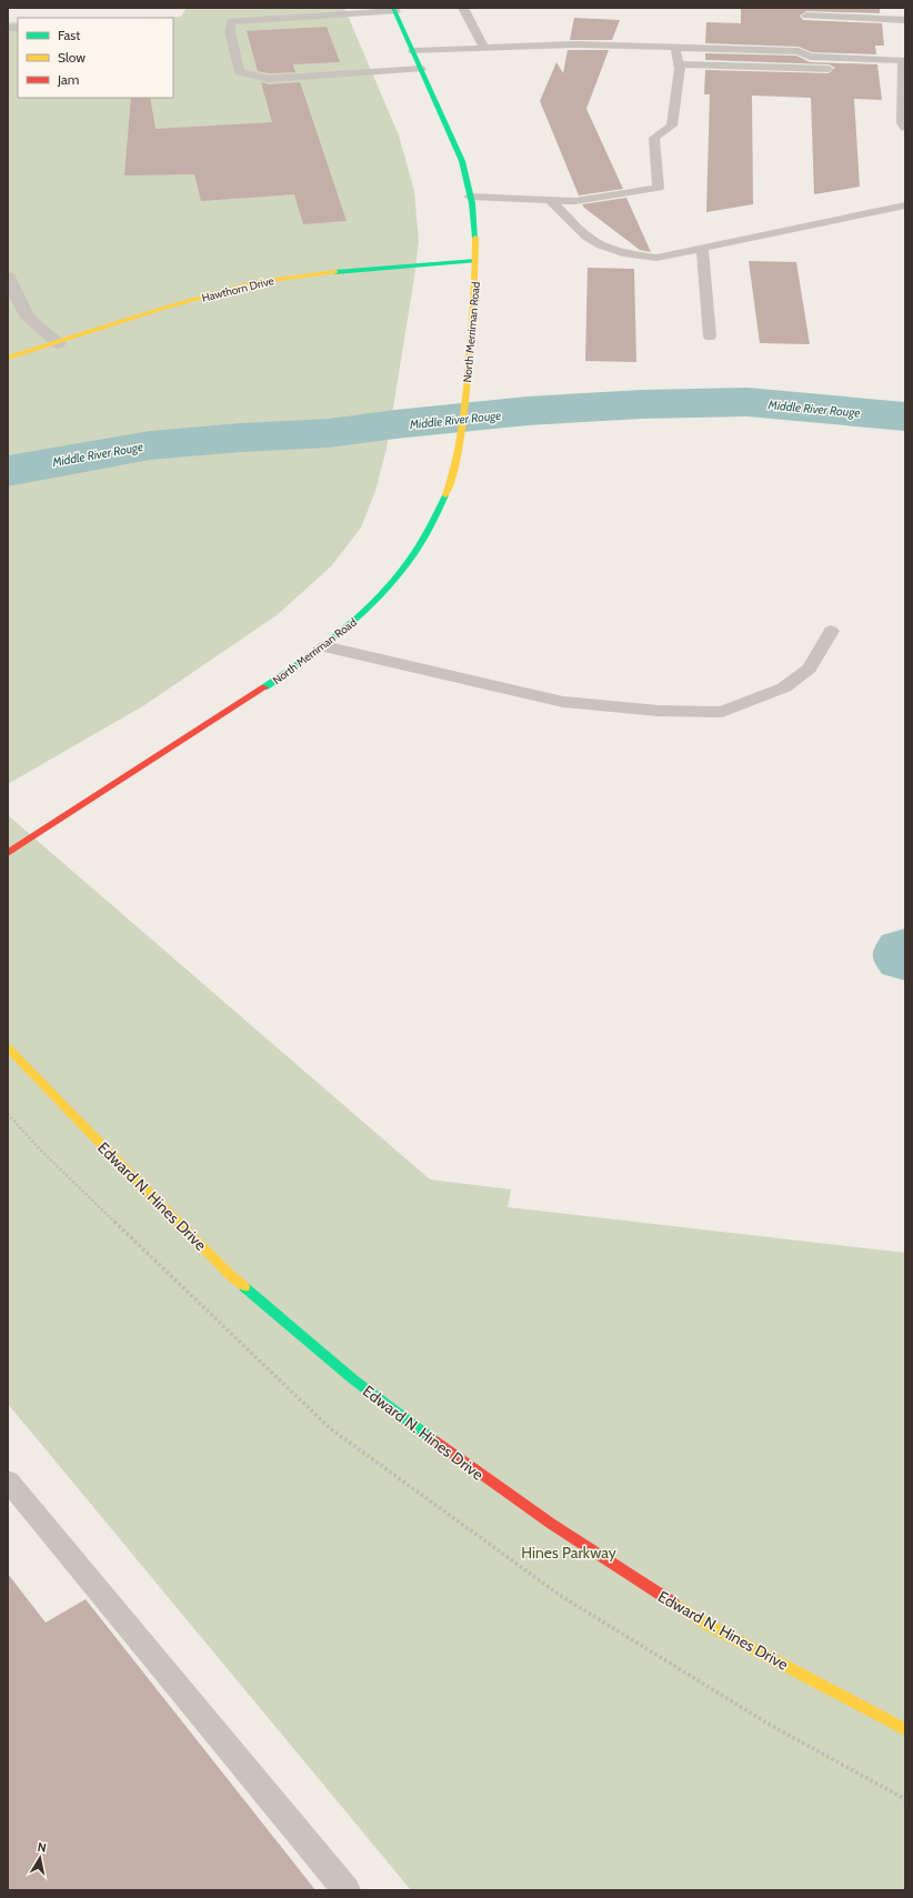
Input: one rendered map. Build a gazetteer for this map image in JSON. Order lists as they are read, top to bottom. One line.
{"streets":{"main road":["Hawthorn Drive","North Merriman Road","Edward N. Hines Drive"]},"crossings":[["Hawthorn Drive","North Merriman Road"]],"water":["Middle River Rouge"],"parks":["Hines Parkway"],"legend":["Fast","Slow","Jam"],"north":"top"}
